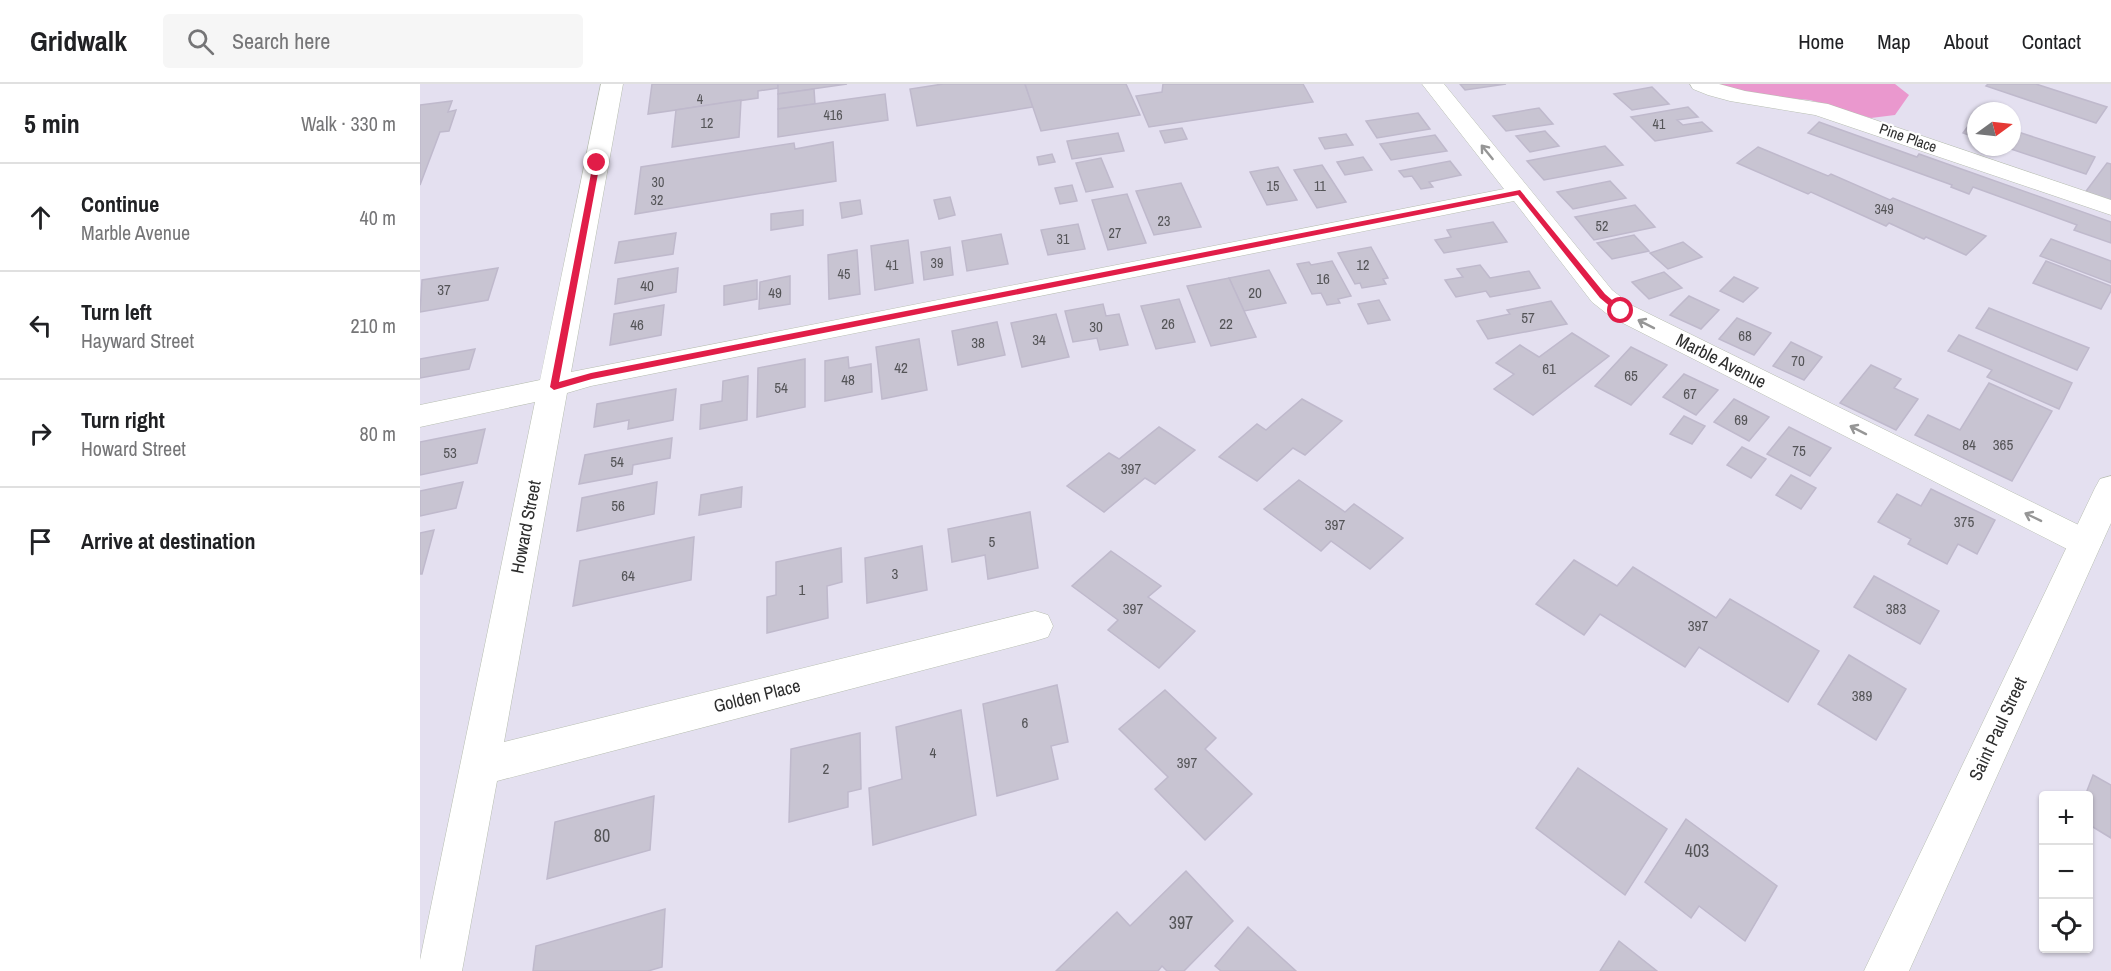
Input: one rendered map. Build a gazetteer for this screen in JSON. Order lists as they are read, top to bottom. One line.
{"streets":{"street":["Pine Place","Marble Avenue","Howard Street","Golden Place","Saint Paul Street"]},"crossings":[["Marble Avenue","Saint Paul Street"],["Howard Street","Golden Place"]],"one_way":["Marble Avenue"],"house_numbers":["4","416","12","41","30","15","11","32","349","23","52","27","31","39","41","12","45","16","40","37","49","20","57","26","22","46","30","68","34","38","70","42","61","65","48","54","67","69","84","365","75","53","54","397","56","375","397","5","3","64","1","397","383","397","389","6","4","397","2","80","403","397"],"north":"right","page":{"header":"Gridwalk","search":"Search here","nav":["Home","Map","About","Contact"],"heading":["5 min","Walk · 330 m"],"list":[["Continue","Marble Avenue","40 m"],["Turn left","Hayward Street","210 m"],["Turn right","Howard Street","80 m"],"Arrive at destination"],"map_buttons":["+","−"]}}
